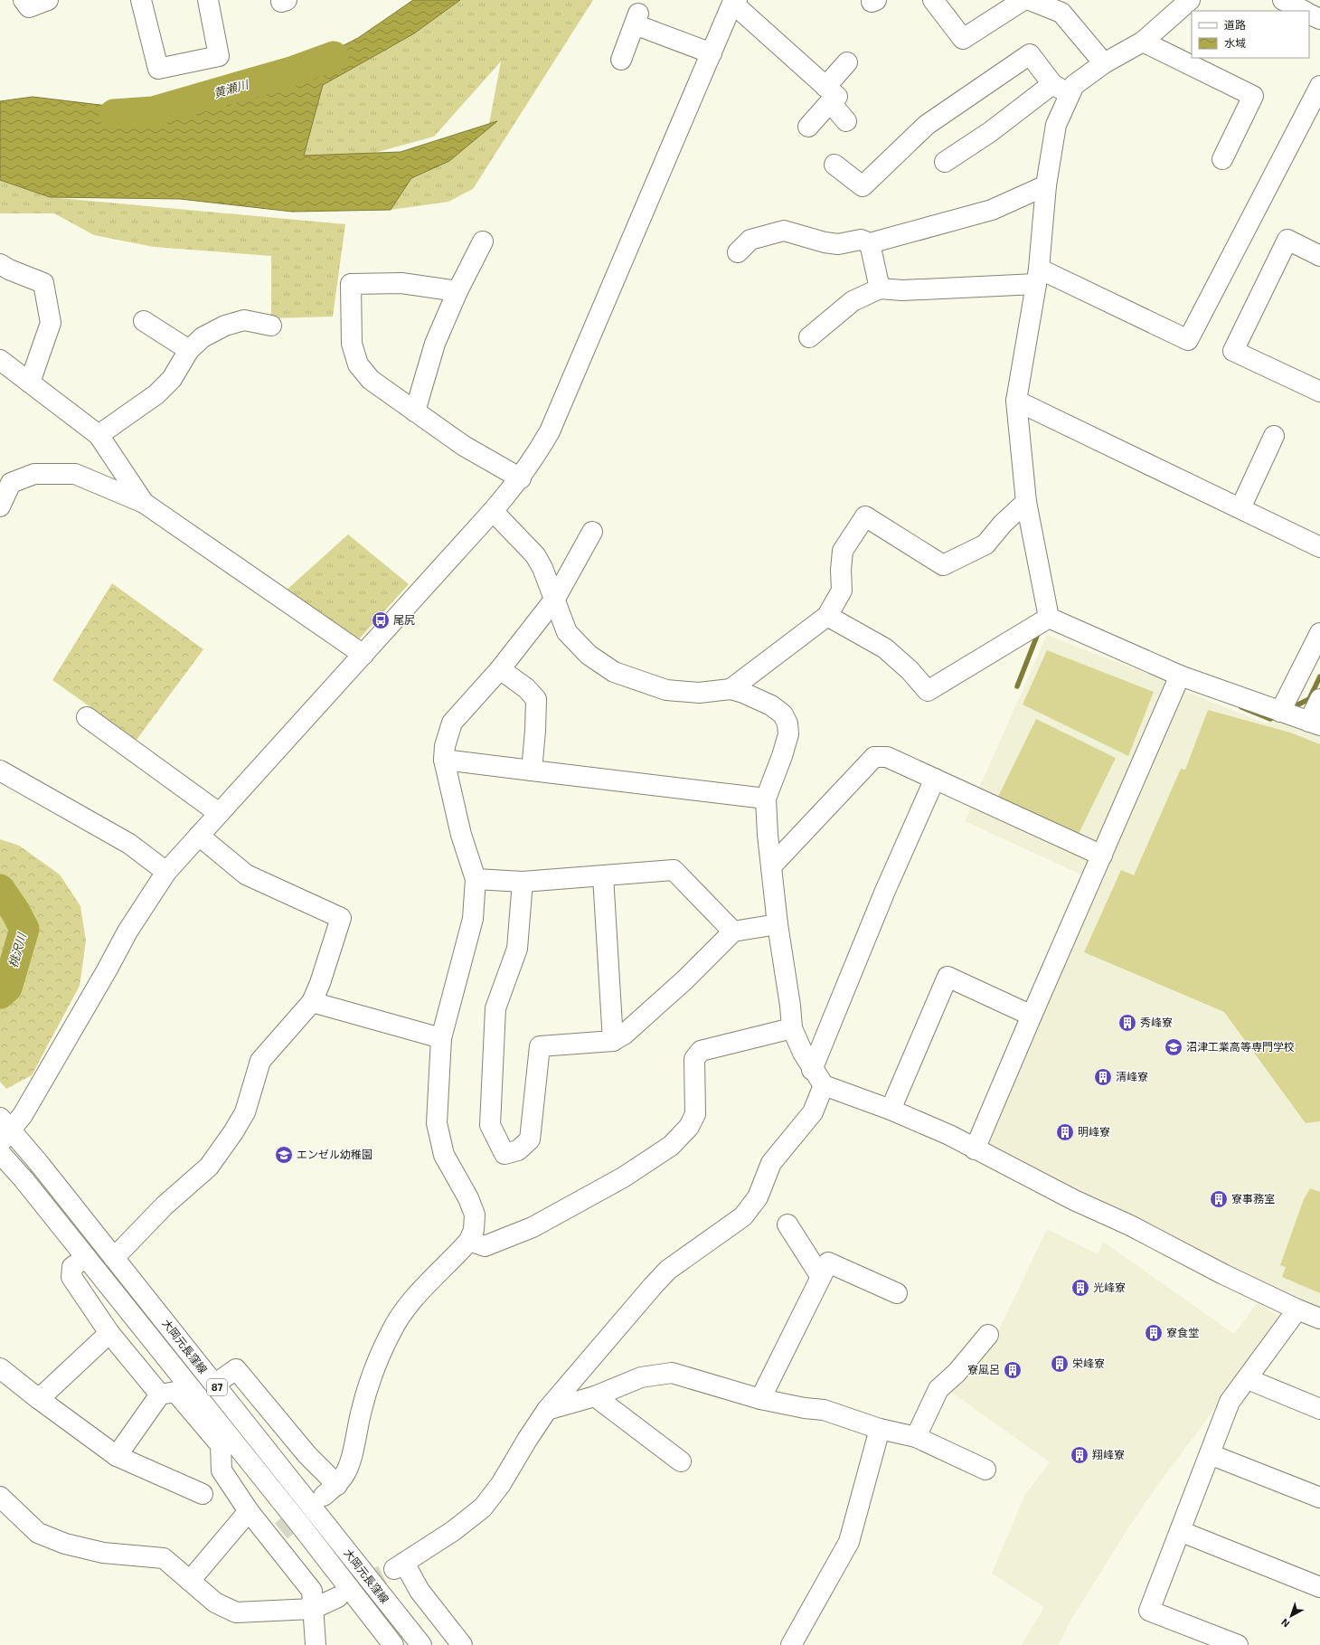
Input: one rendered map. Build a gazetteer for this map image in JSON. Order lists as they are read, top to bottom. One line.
{"streets":{"street":["大岡元長窪線","87"]},"water":["黄瀬川","桃沢川"],"places":{"bus stop":["尾尻"],"building":["秀峰寮","清峰寮","明峰寮","寮事務室","光峰寮","寮食堂","栄峰寮","寮風呂","翔峰寮"],"school or university":["沼津工業高等専門学校","エンゼル幼稚園"]},"legend":["道路","水域"],"north":"bottom left"}
